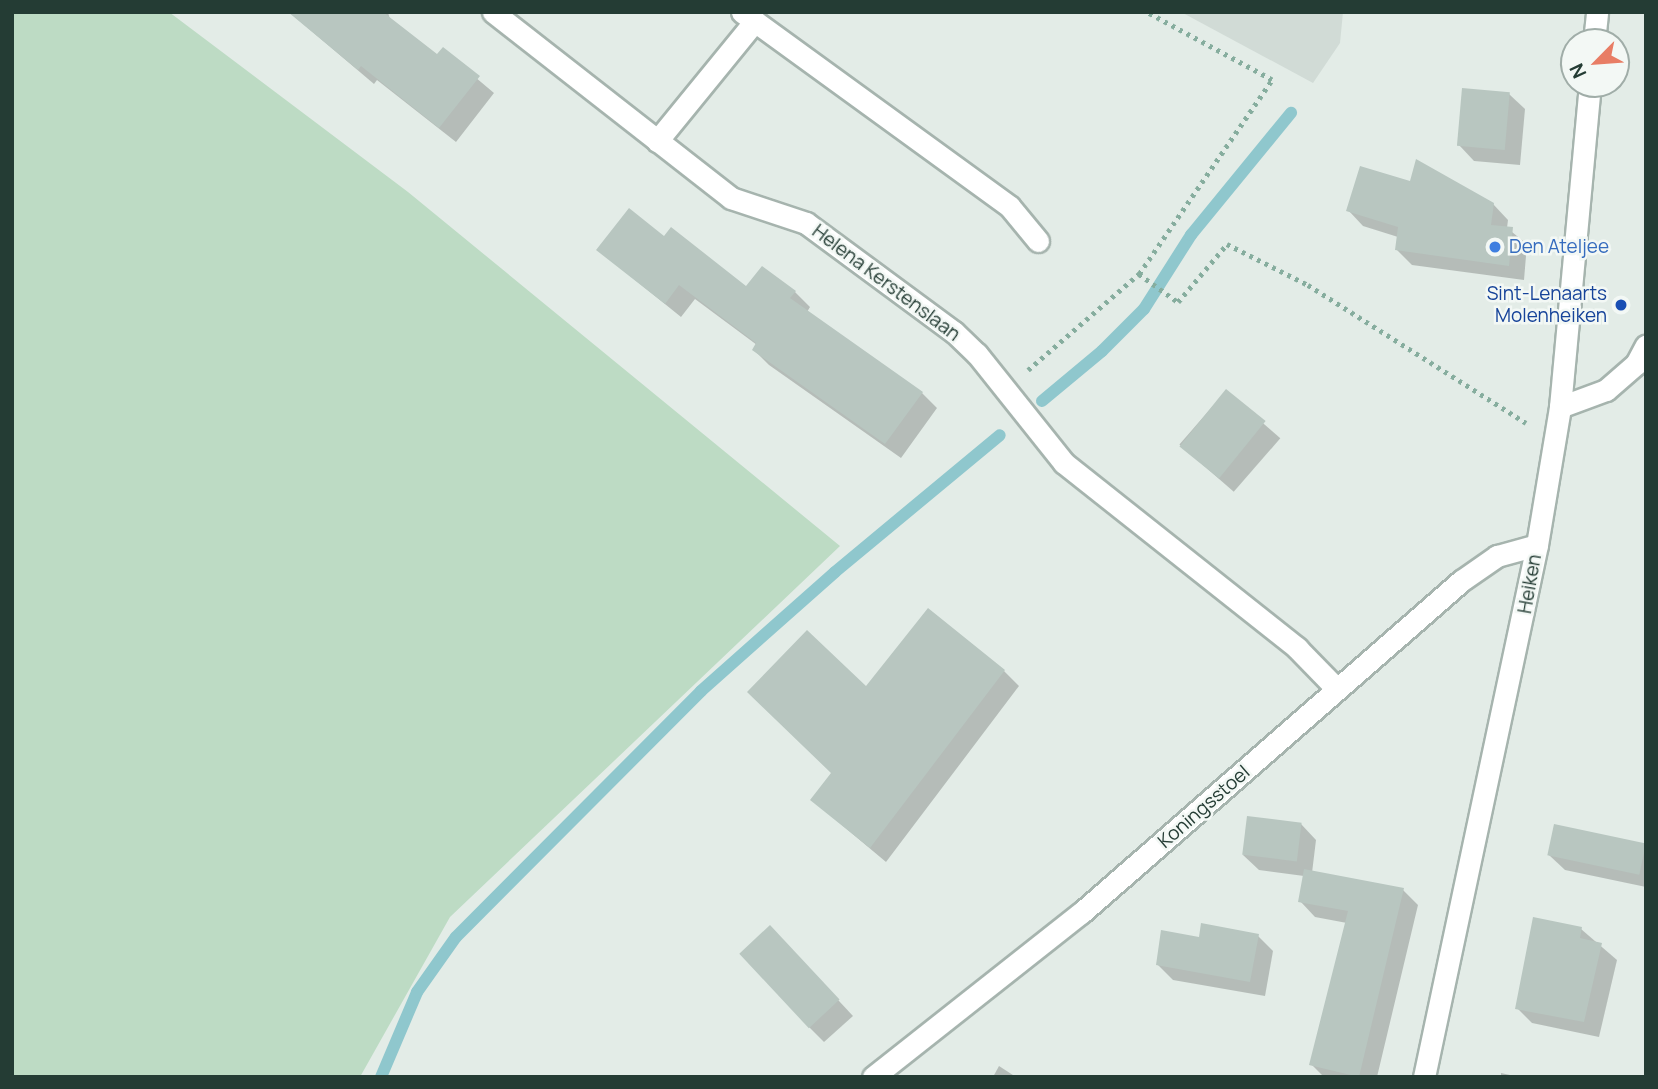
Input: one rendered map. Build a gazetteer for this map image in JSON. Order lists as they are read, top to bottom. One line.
{"streets":{"street":["Helena Kerstenslaan","Heiken","Koningsstoel"]},"crossings":[["Helena Kerstenslaan","Koningsstoel"],["Heiken","Koningsstoel"]],"places":["Den Ateljee","Sint-Lenaarts Molenheiken"],"north":"bottom left"}
